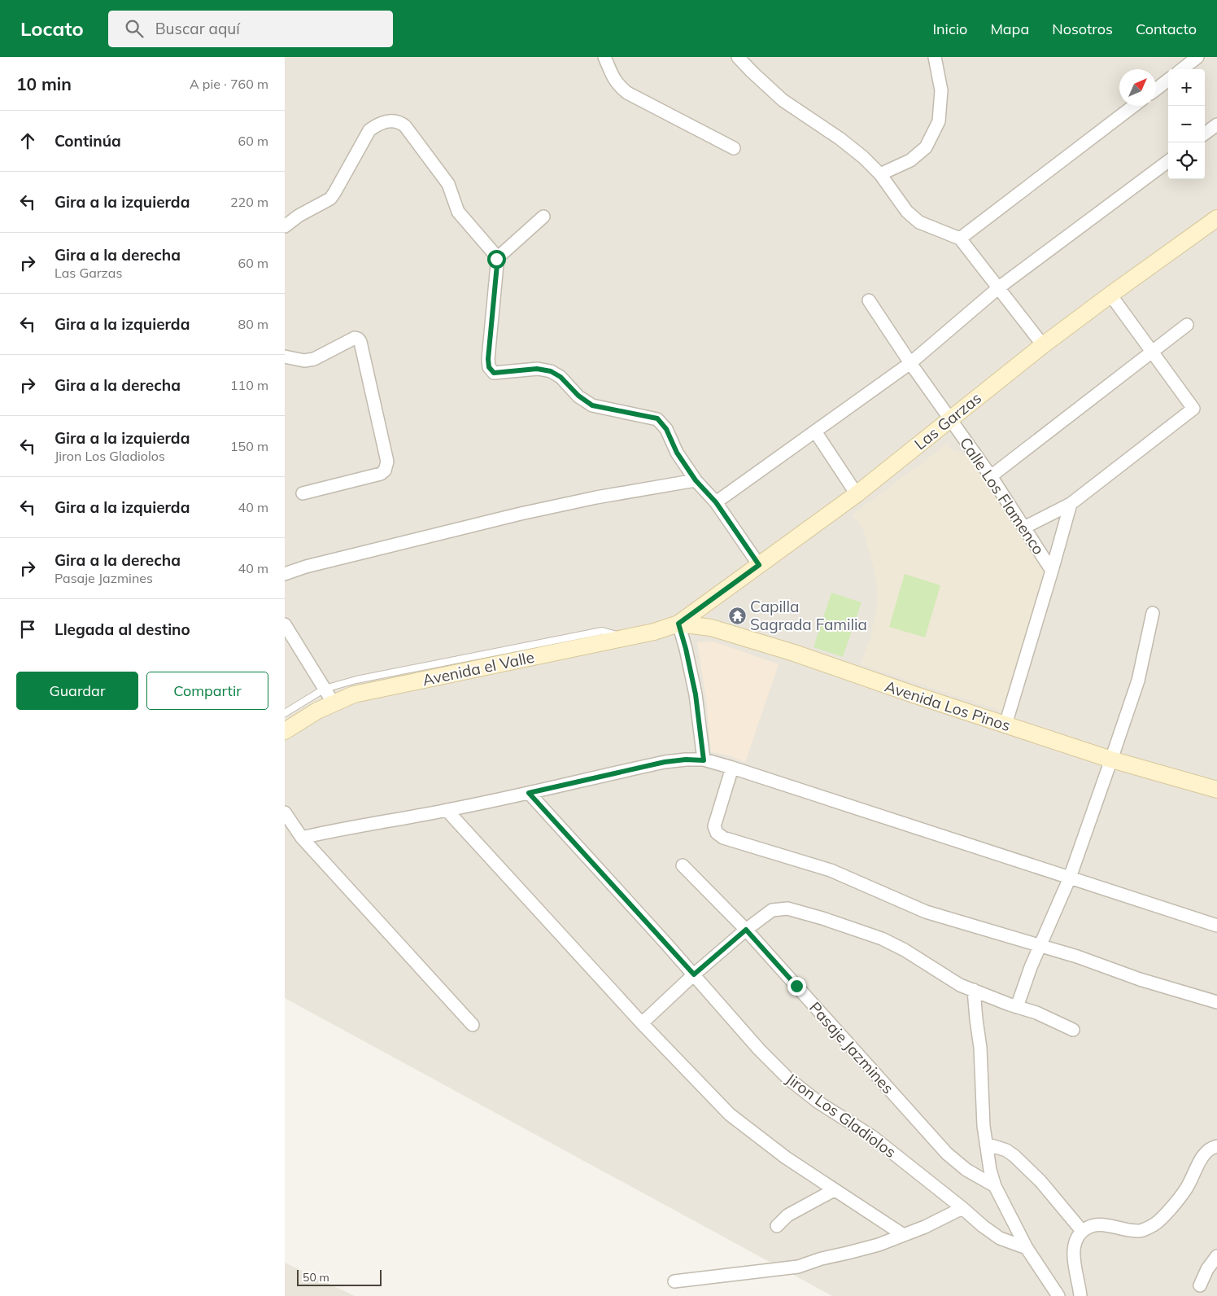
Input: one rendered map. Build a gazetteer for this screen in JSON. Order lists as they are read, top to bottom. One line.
{"streets":{"street":["Las Garzas","Calle Los Flamenco","Avenida el Valle","Avenida Los Pinos","Pasaje Jazmines","Jiron Los Gladiolos"]},"crossings":[["Las Garzas","Calle Los Flamenco"],["Las Garzas","Avenida el Valle"],["Las Garzas","Avenida Los Pinos"],["Avenida el Valle","Avenida Los Pinos"]],"places":{"temple":["Capilla Sagrada Familia"]},"scale_bar":"50 m","north":"top right","page":{"header":"Locato","search":"Buscar aquí","nav":["Inicio","Mapa","Nosotros","Contacto"],"heading":["10 min","A pie · 760 m"],"map_buttons":["+","−"],"list":[["Continúa","60 m"],["Gira a la izquierda","220 m"],["Gira a la derecha","Las Garzas","60 m"],["Gira a la izquierda","80 m"],["Gira a la derecha","110 m"],["Gira a la izquierda","Jiron Los Gladiolos","150 m"],["Gira a la izquierda","40 m"],["Gira a la derecha","Pasaje Jazmines","40 m"],"Llegada al destino"],"buttons":["Guardar","Compartir"],"scale":"50 m"}}
